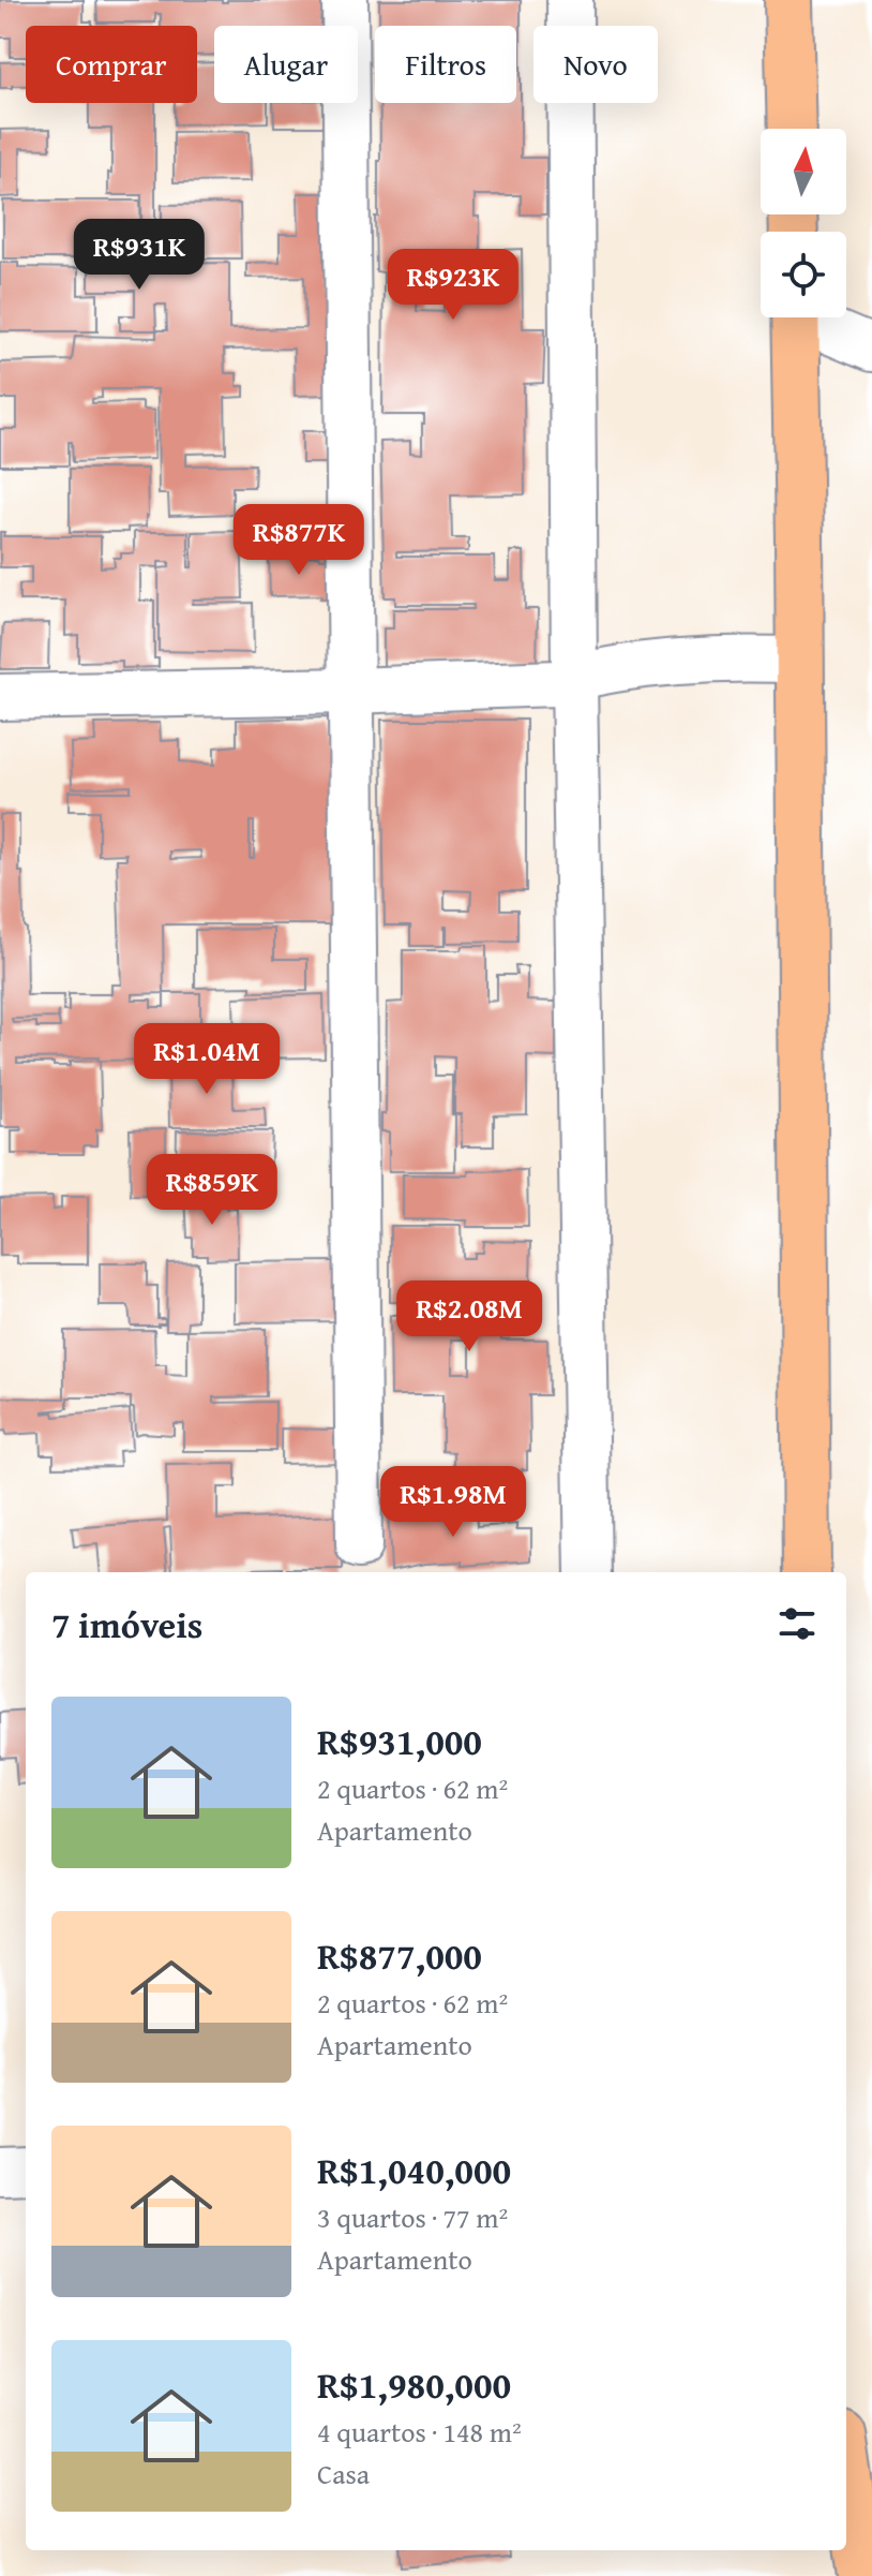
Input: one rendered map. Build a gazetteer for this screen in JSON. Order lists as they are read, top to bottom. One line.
{"north":"top","page":{"chip":["Comprar","Alugar","Filtros","Novo"],"price":["R$931K","R$923K","R$877K","R$1.04M","R$859K","R$2.08M","R$1.98M"],"heading":"7 imóveis","list":[{"name":"R$931,000","note":"2 quartos · 62 m² · Apartamento"},{"name":"R$877,000","note":"2 quartos · 62 m² · Apartamento"},{"name":"R$1,040,000","note":"3 quartos · 77 m² · Apartamento"},{"name":"R$1,980,000","note":"4 quartos · 148 m² · Casa"}]}}
